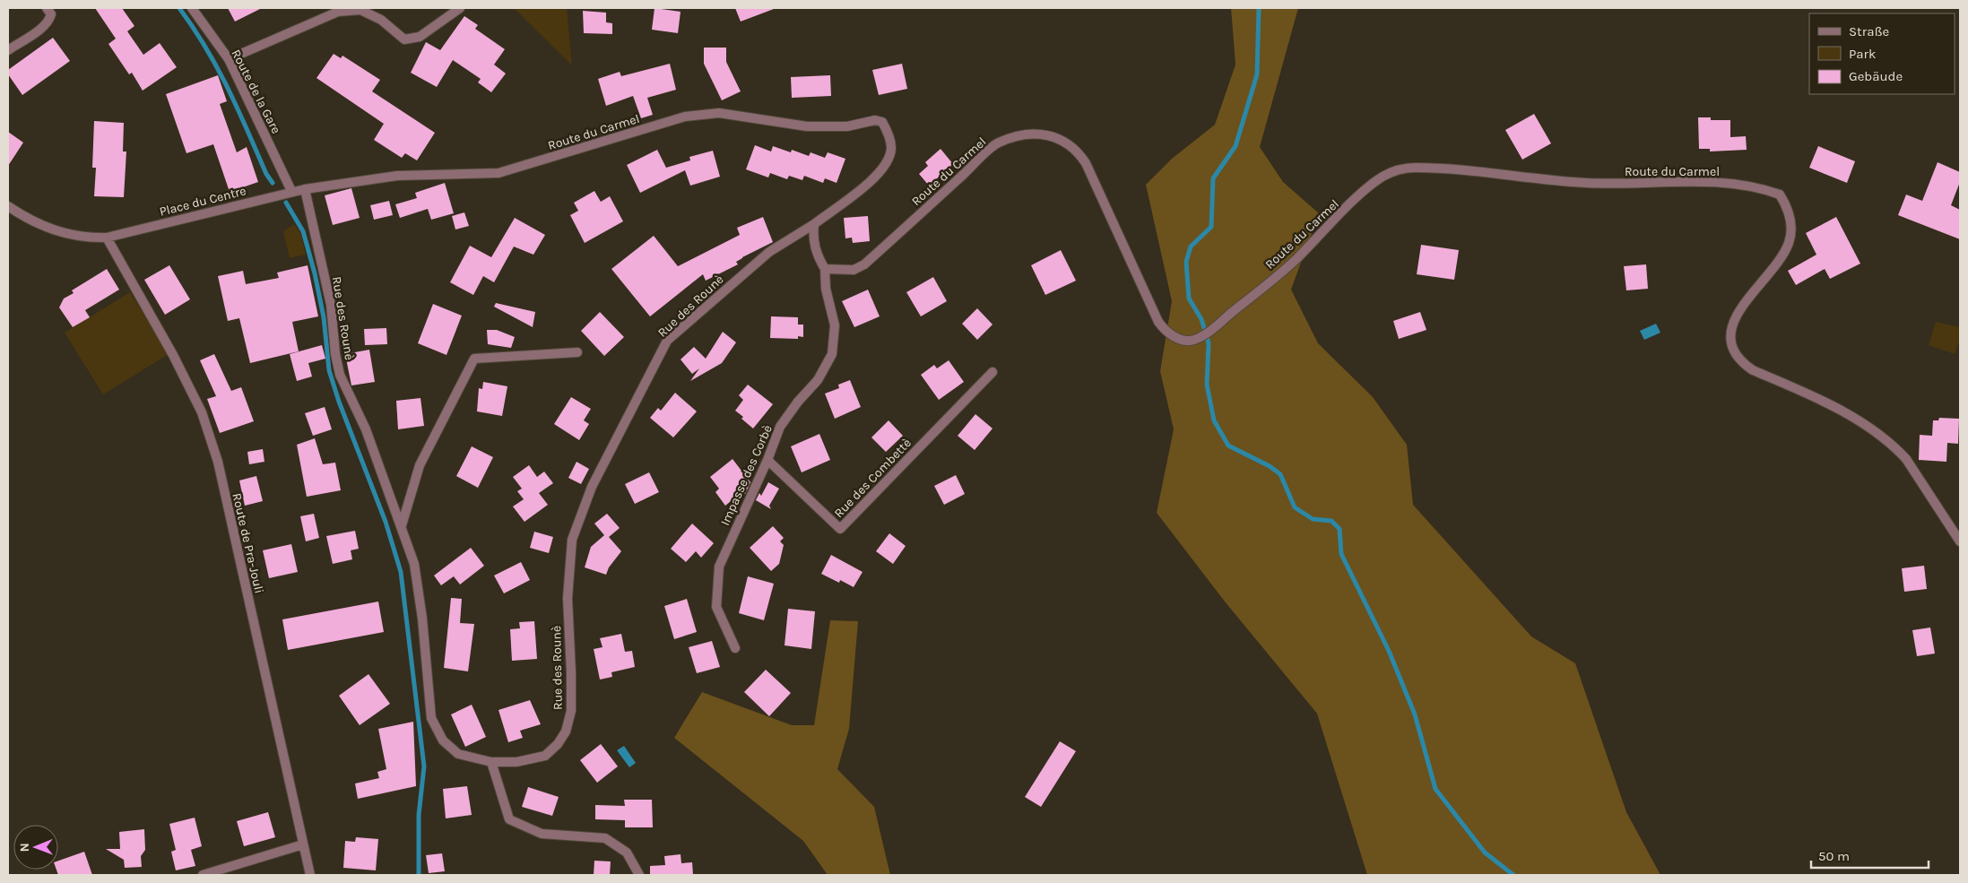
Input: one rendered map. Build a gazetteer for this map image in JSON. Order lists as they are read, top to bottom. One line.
{"streets":{"street":["Route de la Gare","Route du Carmel","Place du Centre","Rue des Rounè","Impasse des Corbè","Rue des Combettè","Route de Pra-Jouli"]},"crossings":[["Route de la Gare","Place du Centre"],["Route du Carmel","Place du Centre"],["Route du Carmel","Rue des Rounè"],["Route du Carmel","Impasse des Corbè"],["Place du Centre","Rue des Rounè"],["Place du Centre","Route de Pra-Jouli"],["Impasse des Corbè","Rue des Combettè"]],"legend":["Straße","Park","Gebäude"],"scale_bar":"50 m","north":"left"}
